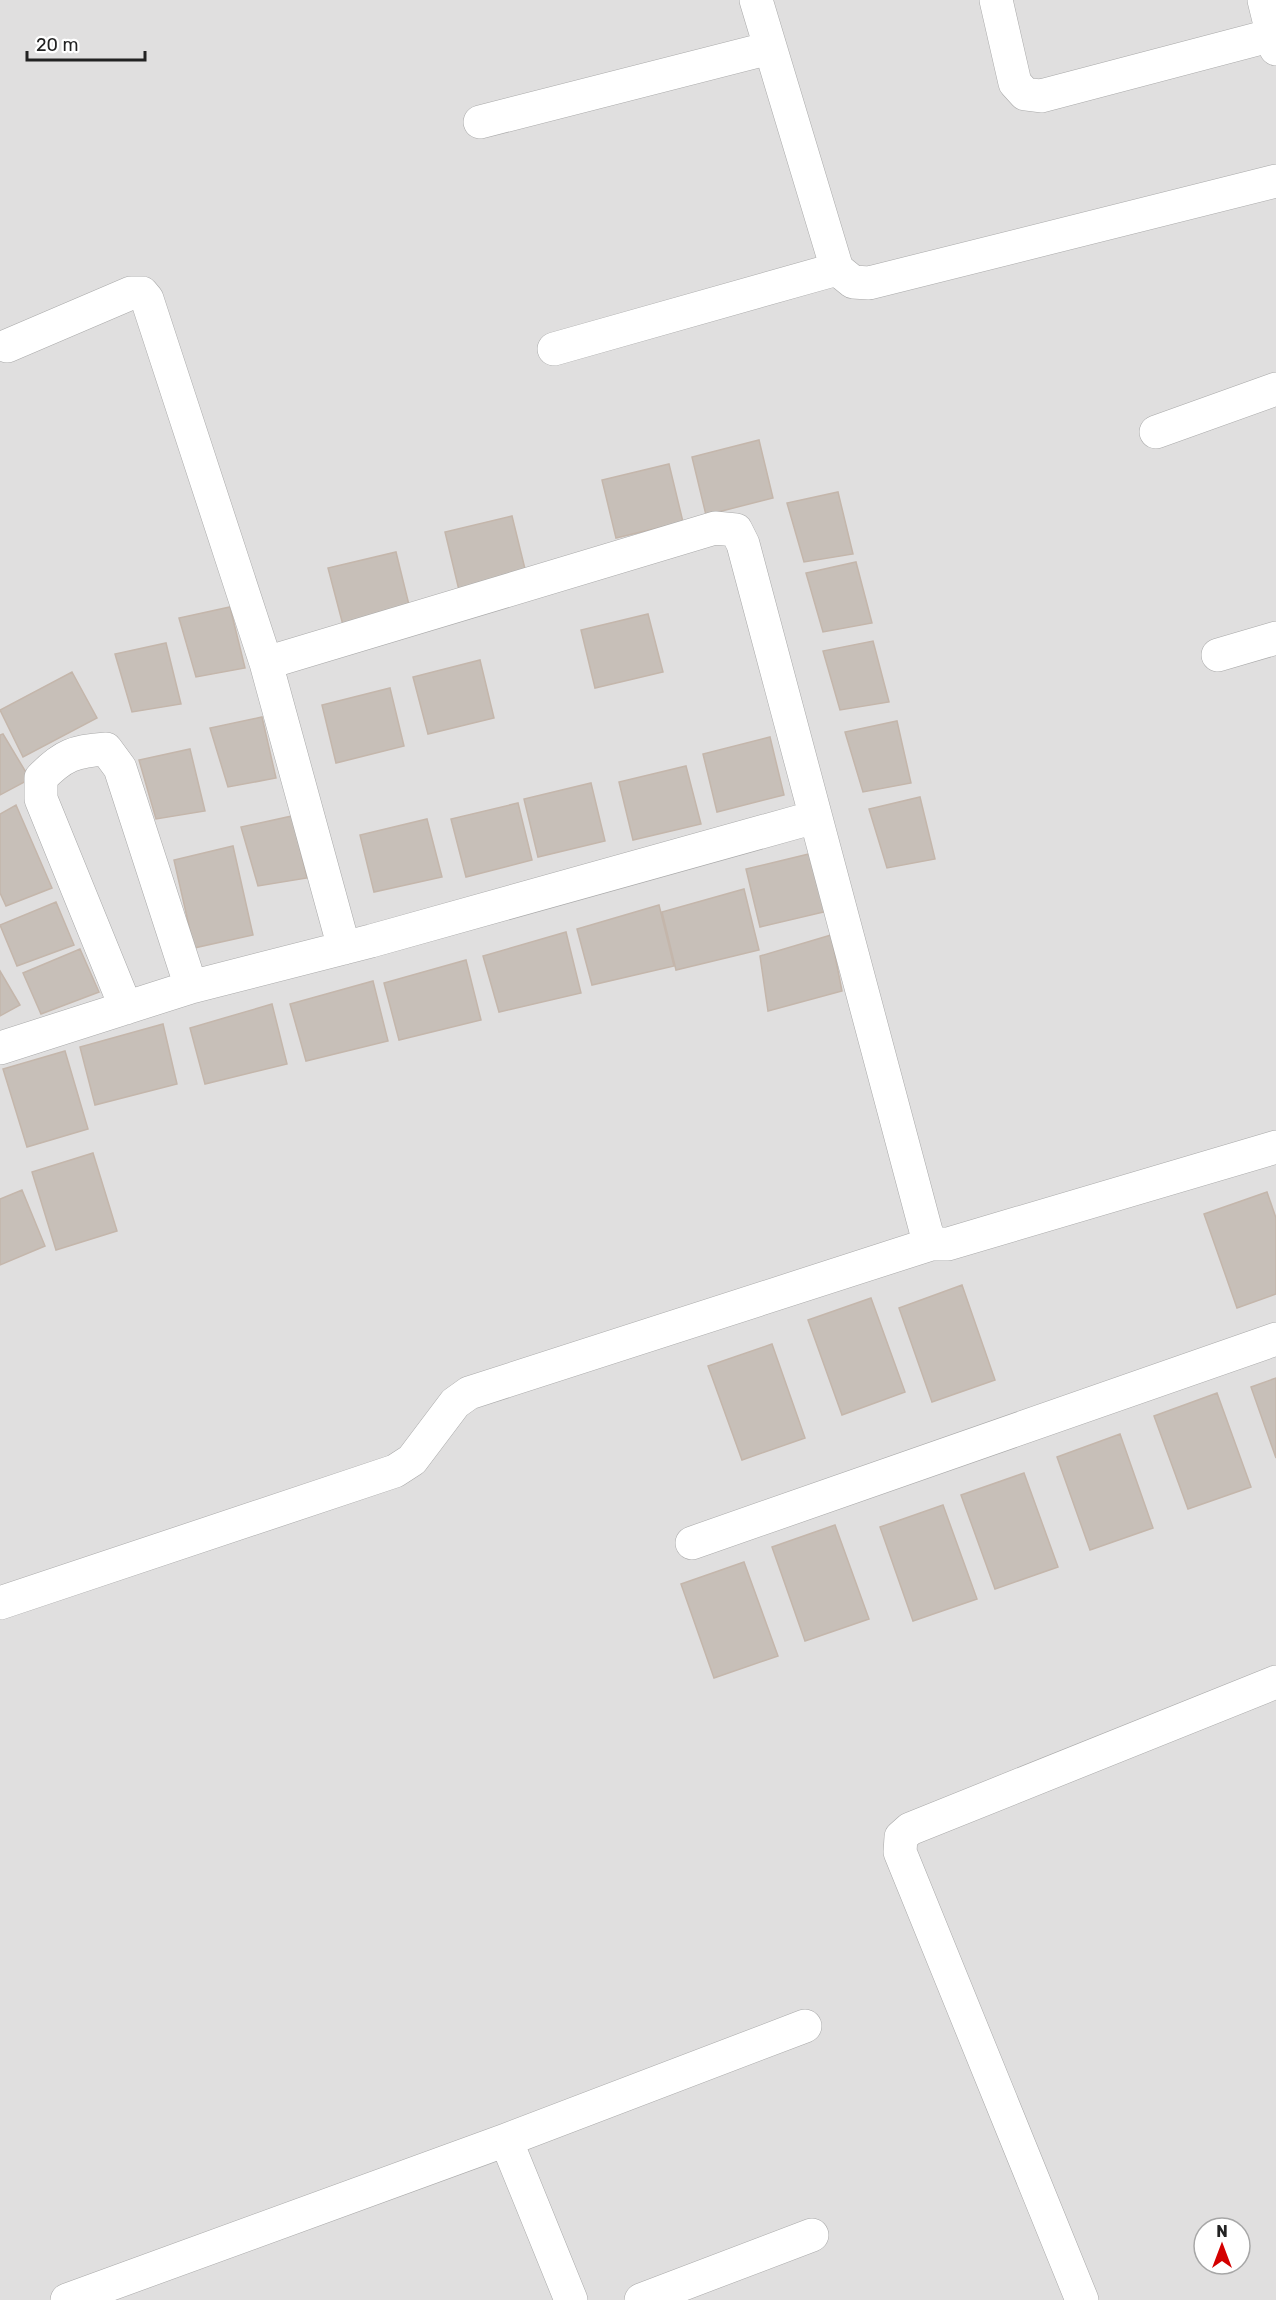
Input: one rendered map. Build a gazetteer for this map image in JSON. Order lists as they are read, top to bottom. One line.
{"scale_bar":"20 m","north":"top"}
